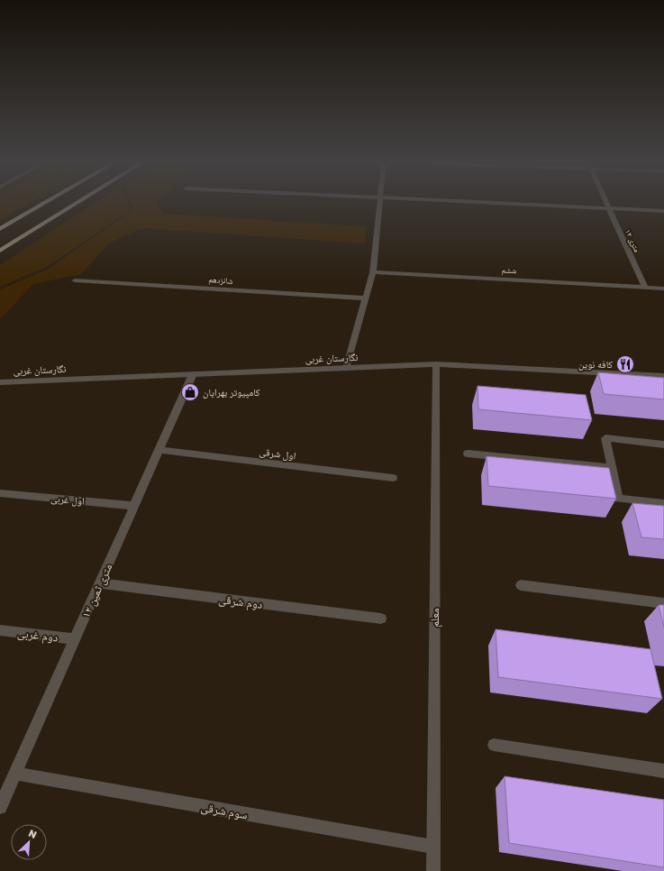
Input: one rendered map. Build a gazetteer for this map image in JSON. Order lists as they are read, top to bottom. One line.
{"streets":{"street":["۱۲ متری","ششم","شانزدهم","نگارستان غربی","اول شرقی","اول غربی","۱۲ متری ثمین","دوم شرقی","معلم","دوم غربی","سوم شرقی"]},"crossings":[["۱۲ متری","ششم"],["نگارستان غربی","۱۲ متری ثمین"],["نگارستان غربی","معلم"],["اول شرقی","۱۲ متری ثمین"],["اول غربی","۱۲ متری ثمین"],["۱۲ متری ثمین","دوم شرقی"],["۱۲ متری ثمین","دوم غربی"],["۱۲ متری ثمین","سوم شرقی"],["معلم","سوم شرقی"]],"places":{"restaurant":["کافه نوین"],"shop":["کامپیوتر بهرایان"]},"north":"top right"}
